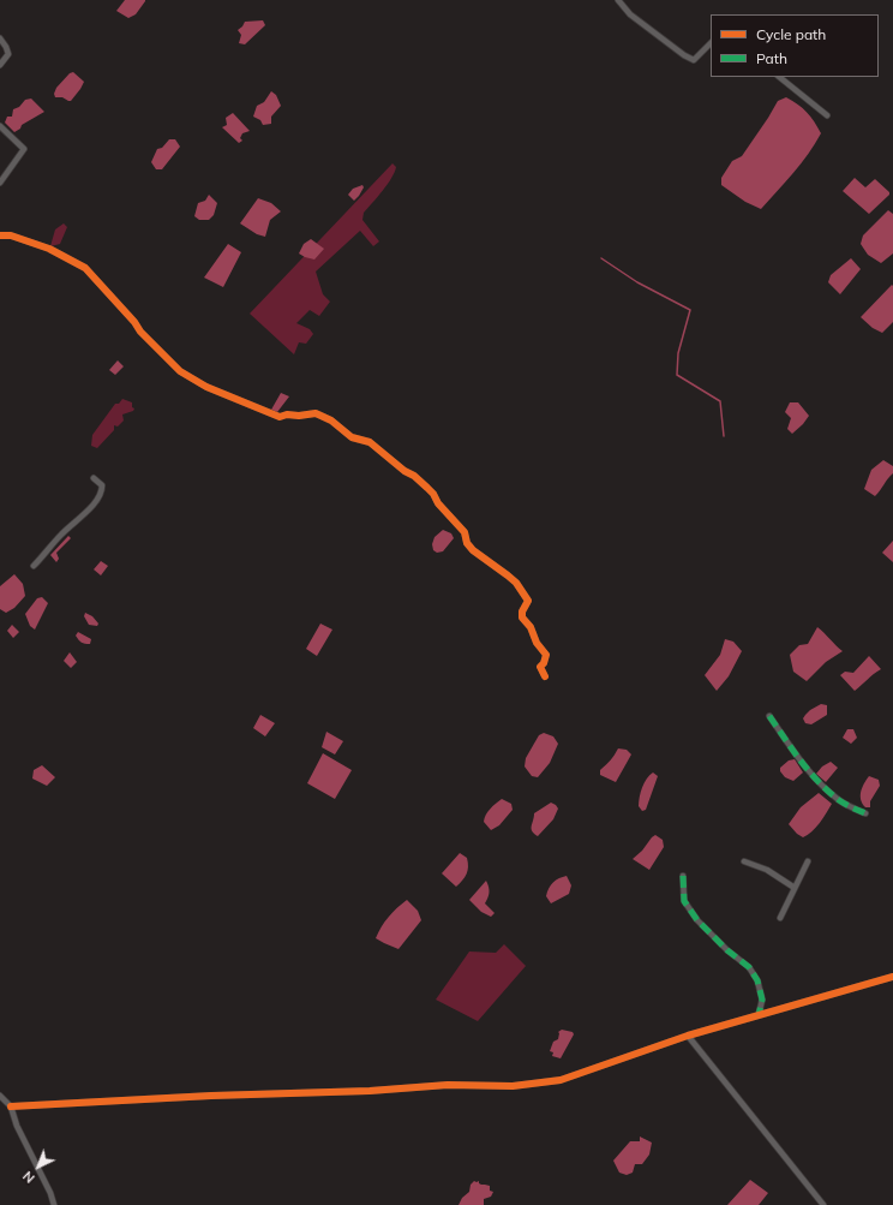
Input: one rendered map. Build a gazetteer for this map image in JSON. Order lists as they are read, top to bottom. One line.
{"legend":["Cycle path","Path"],"north":"bottom left"}
